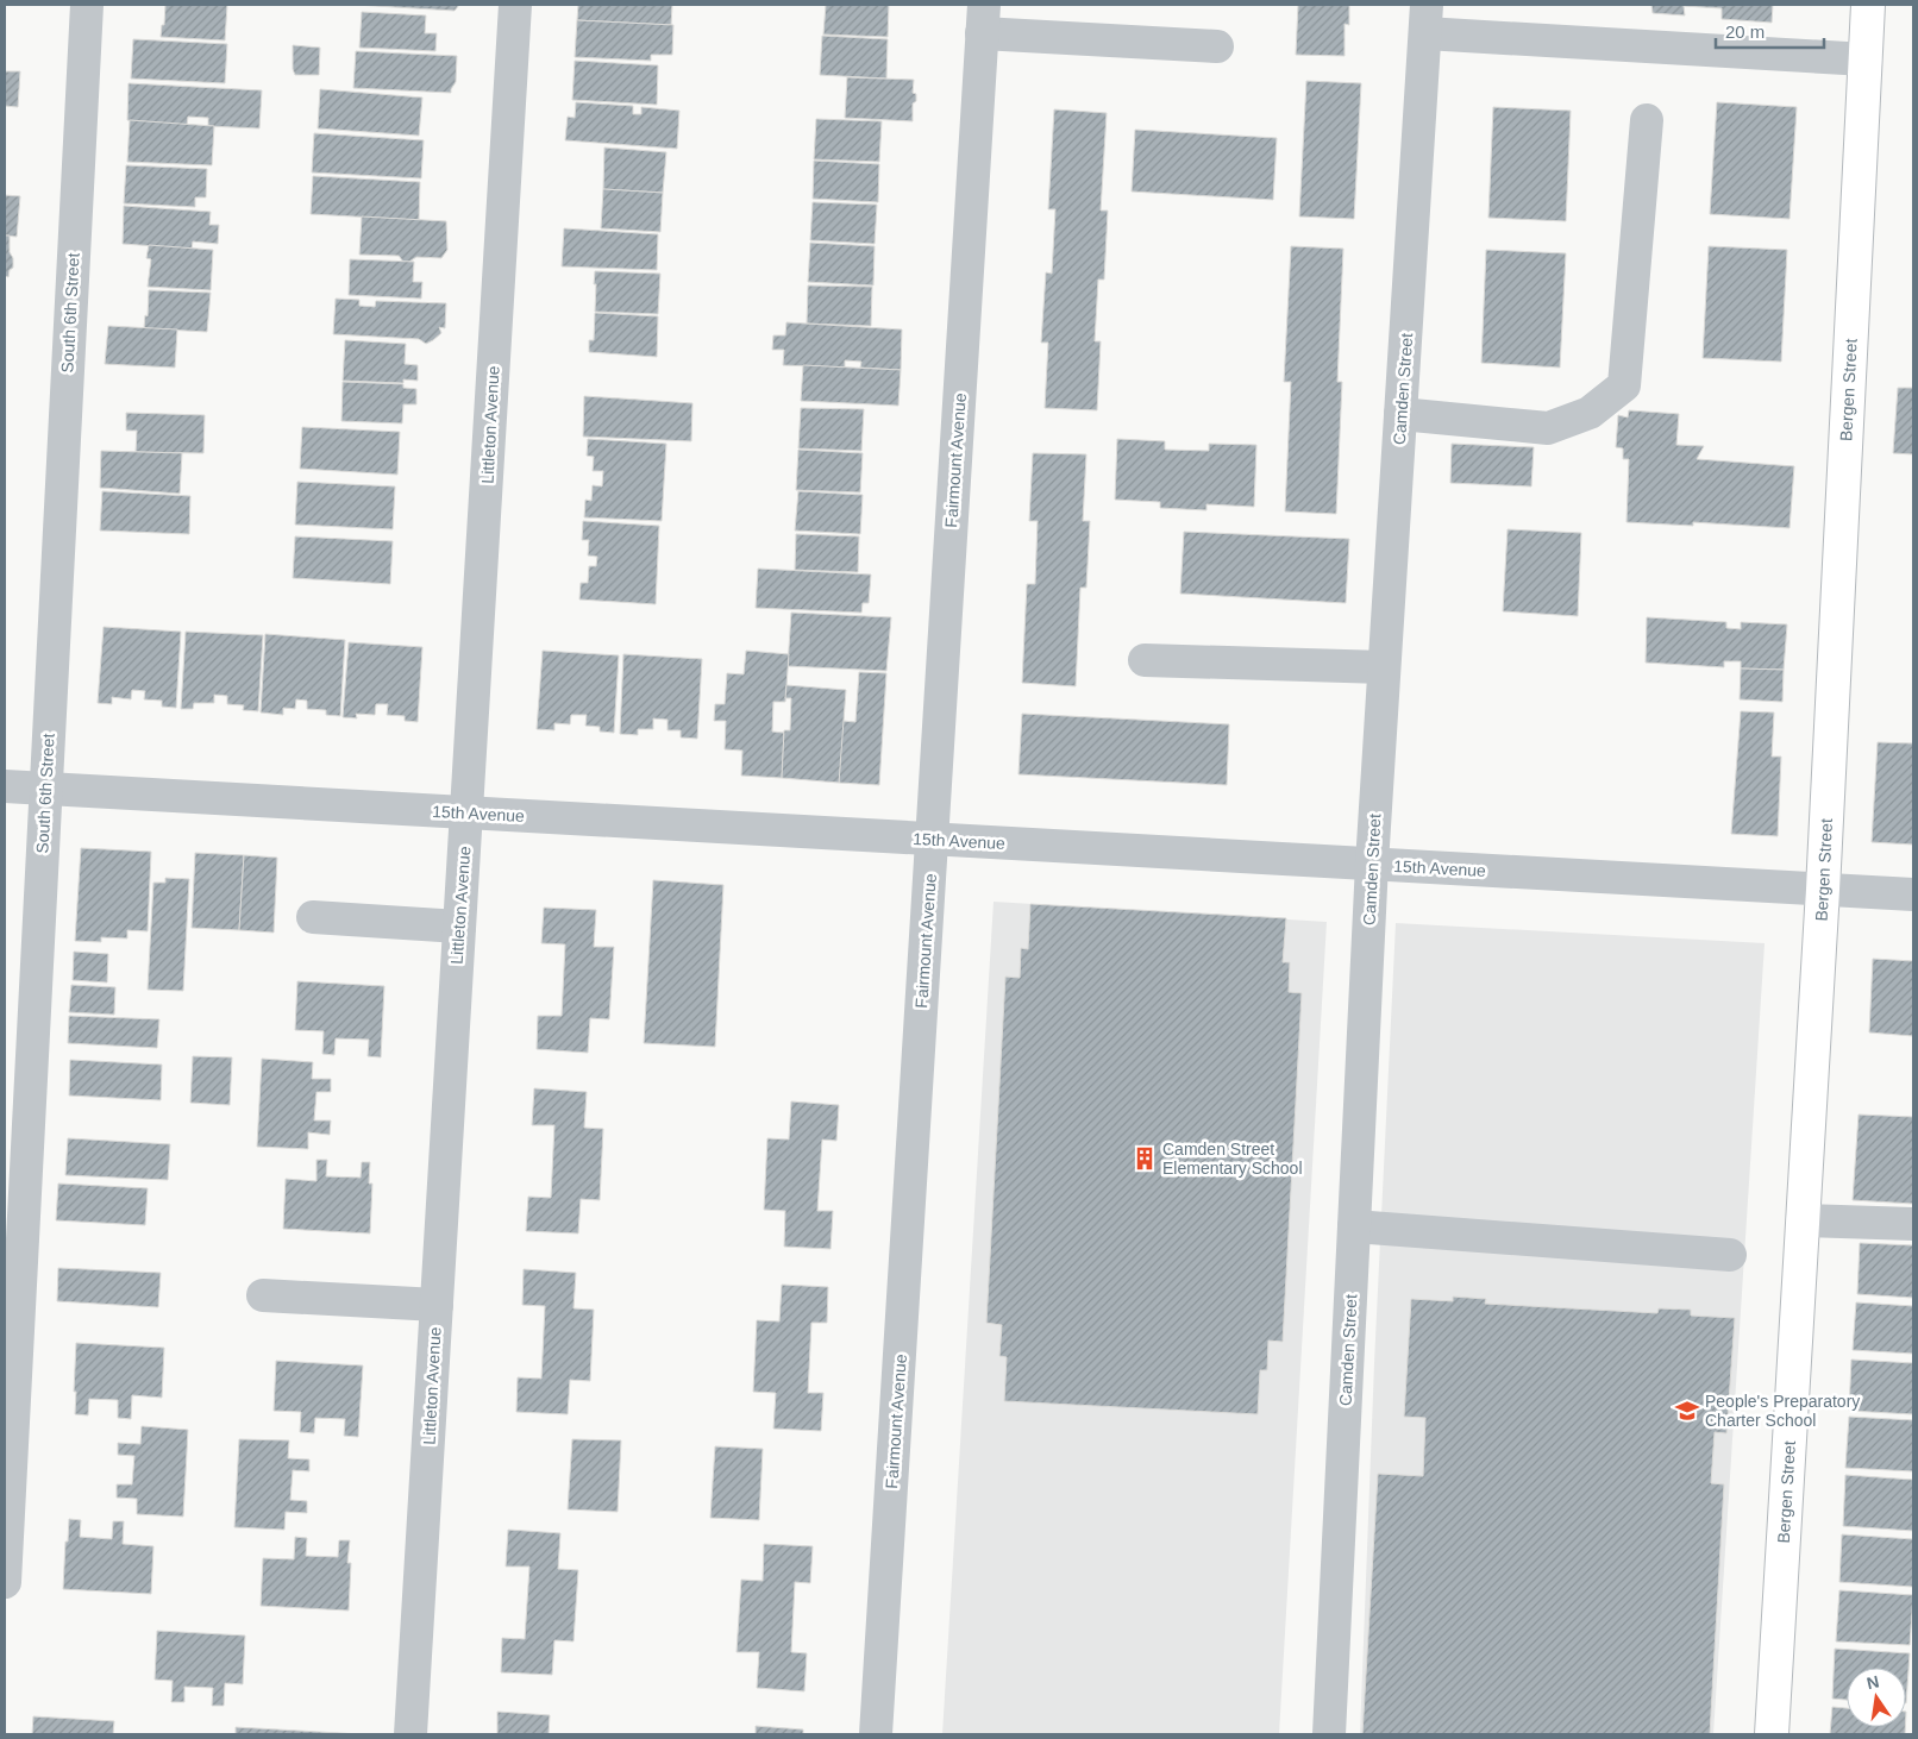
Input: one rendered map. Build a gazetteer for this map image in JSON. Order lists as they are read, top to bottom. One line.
{"streets":{"main road":["Bergen Street"],"street":["South 6th Street","Camden Street","Littleton Avenue","Fairmount Avenue","15th Avenue"]},"crossings":[["South 6th Street","15th Avenue"],["Camden Street","15th Avenue"],["Bergen Street","15th Avenue"],["Littleton Avenue","15th Avenue"],["Fairmount Avenue","15th Avenue"]],"places":{"building":["Camden Street Elementary School"],"school or university":["People's Preparatory Charter School"]},"scale_bar":"20 m","north":"top"}
